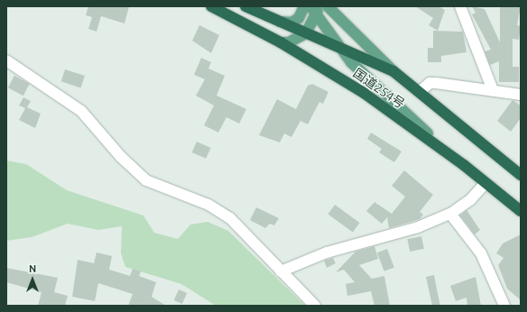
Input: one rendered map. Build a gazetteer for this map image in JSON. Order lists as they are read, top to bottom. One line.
{"streets":{"highway":["国道254号"]},"north":"top"}
